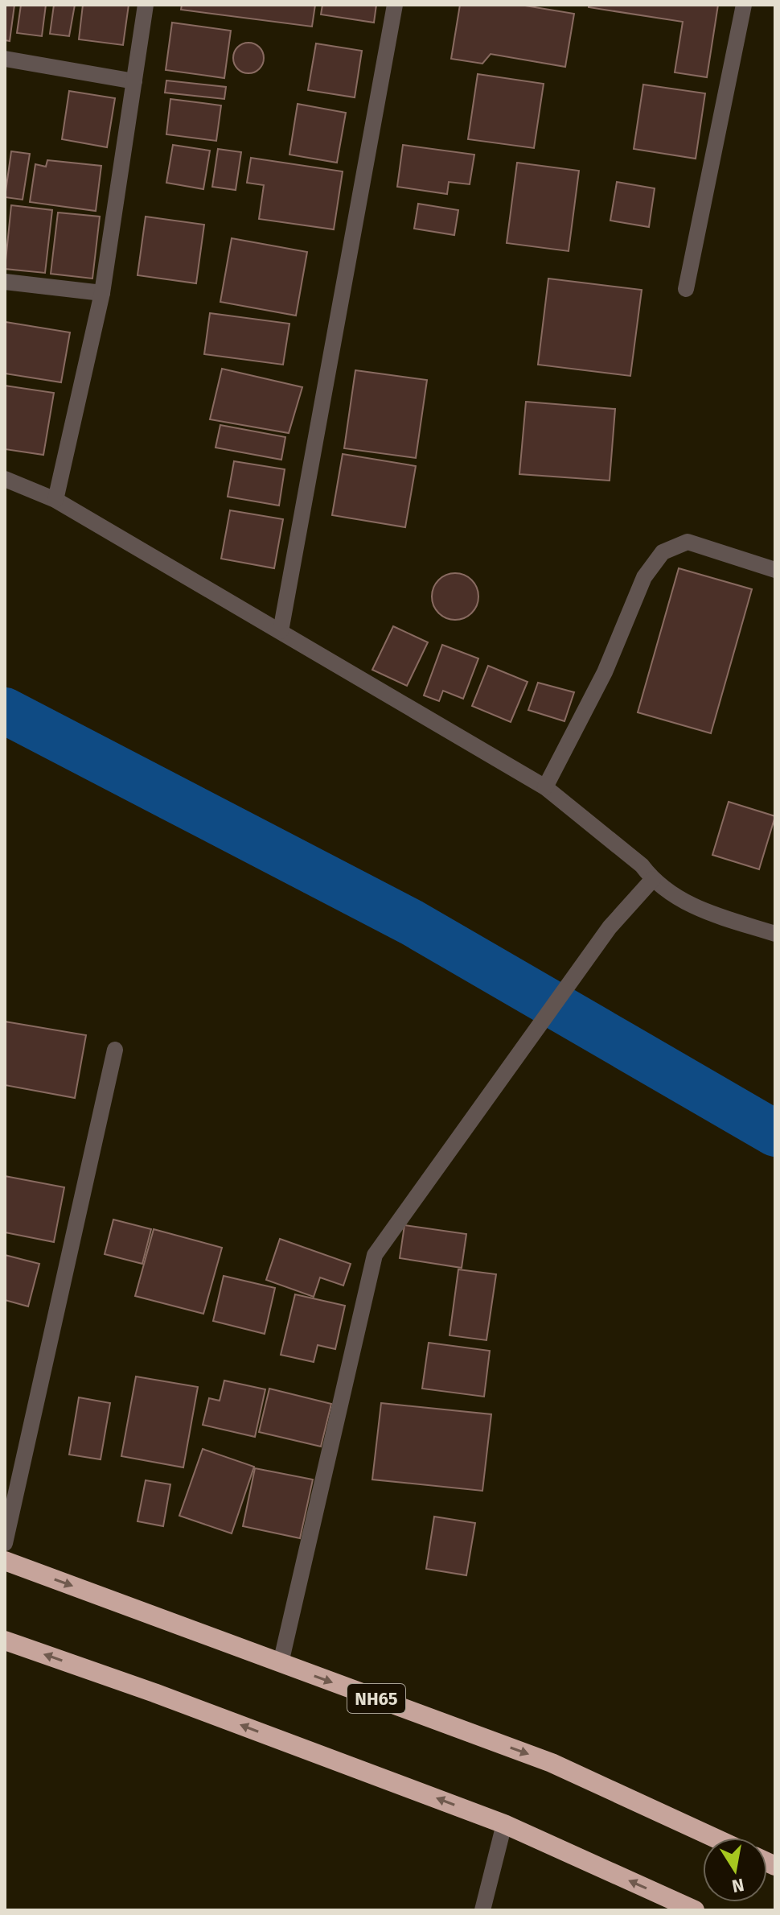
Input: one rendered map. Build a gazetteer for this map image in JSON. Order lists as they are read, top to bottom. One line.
{"streets":{"highway":["NH65"]},"north":"bottom"}
